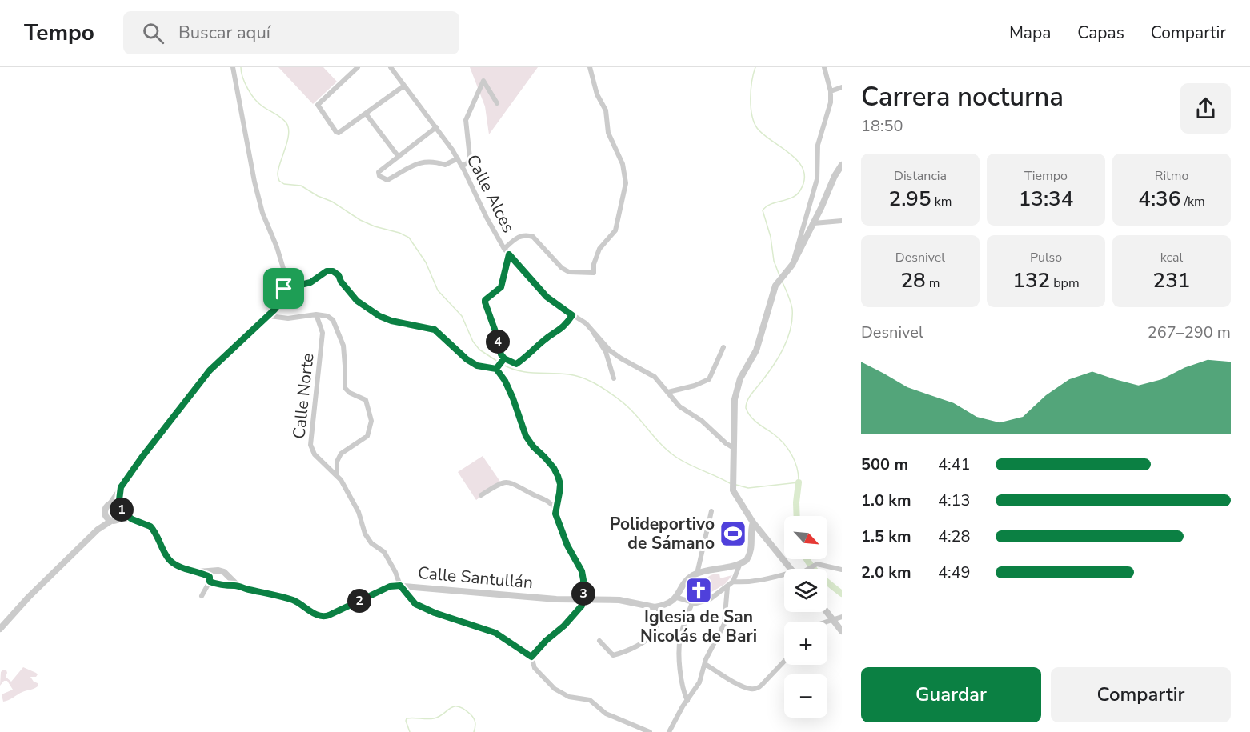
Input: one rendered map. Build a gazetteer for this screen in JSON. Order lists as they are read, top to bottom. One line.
{"streets":{"street":["Calle Alces","Calle Norte","Calle Santullán"]},"crossings":[["Calle Norte","Calle Santullán"]],"places":{"sports":["Polideportivo de Sámano"],"church":["Iglesia de San Nicolás de Bari"]},"north":"bottom right","page":{"header":"Tempo","search":"Buscar aquí","nav":["Mapa","Capas","Compartir"],"heading":["Carrera nocturna","18:50"],"stats":[["Distancia","2.95 km"],["Tiempo","13:34"],["Ritmo","4:36 /km"],["Desnivel","28 m"],["Pulso","132 bpm"],["kcal","231"]],"chart":["Desnivel","267–290 m"],"pins":["4","1","3","2"],"list":[{"name":"500 m","note":"4:41"},{"name":"1.0 km","note":"4:13"},{"name":"1.5 km","note":"4:28"},{"name":"2.0 km","note":"4:49"}],"map_buttons":["+","−"],"buttons":["Guardar","Compartir"]}}
